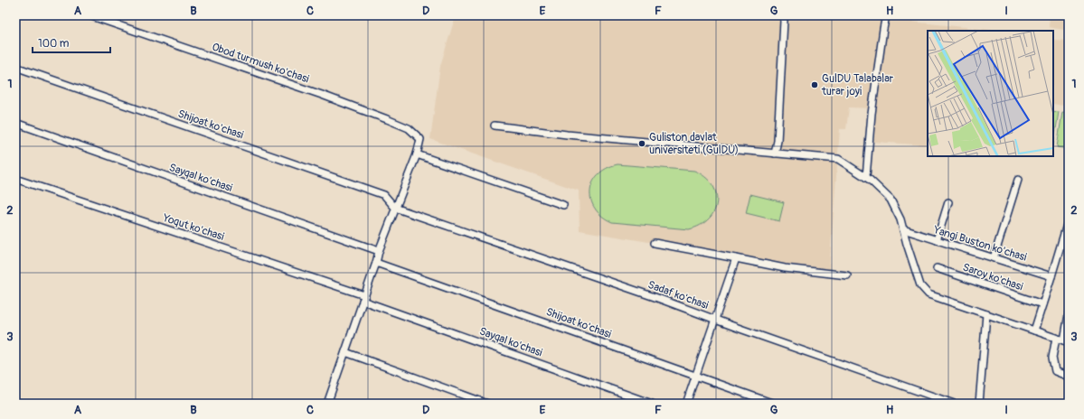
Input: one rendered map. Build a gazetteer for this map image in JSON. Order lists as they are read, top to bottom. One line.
{"streets":{"street":["Obod turmush ko'chasi","Shijoat ko'chasi","Sayqal ko'chasi","Yoqut ko'chasi","Yangi Buston ko'chasi","Saroy ko'chasi","Sadaf ko'chasi"]},"crossings":[["Shijoat ko'chasi","Sadaf ko'chasi"],["Sayqal ko'chasi","Yoqut ko'chasi"]],"places":["GulDU Talabalar turar joyi","Guliston davlat universiteti (GulDU)"],"scale_bar":"100 m","grid":{"columns":["A","B","C","D","E","F","G","H","I"],"rows":["1","2","3"]}}
